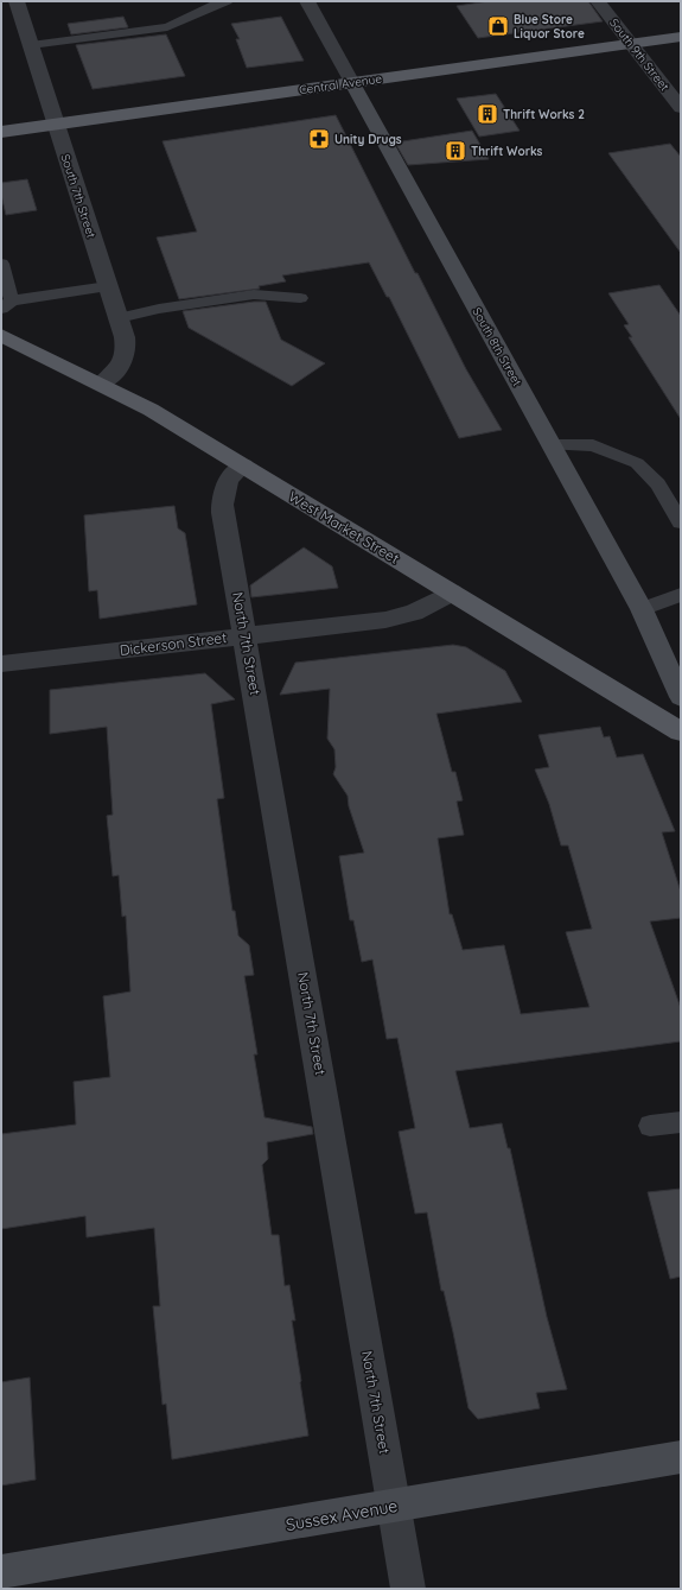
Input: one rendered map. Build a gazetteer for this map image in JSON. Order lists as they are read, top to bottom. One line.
{"streets":{"main road":["Central Avenue","West Market Street"],"street":["South 9th Street","South 7th Street","South 8th Street","Dickerson Street","North 7th Street","Sussex Avenue"]},"crossings":[["South 9th Street","Central Avenue"],["Central Avenue","South 7th Street"],["Central Avenue","South 8th Street"],["South 7th Street","West Market Street"],["West Market Street","Dickerson Street"],["West Market Street","North 7th Street"],["Dickerson Street","North 7th Street"],["North 7th Street","Sussex Avenue"]],"places":{"shop":["Blue Store Liquor Store"],"building":["Thrift Works 2","Thrift Works"],"pharmacy":["Unity Drugs"]}}
